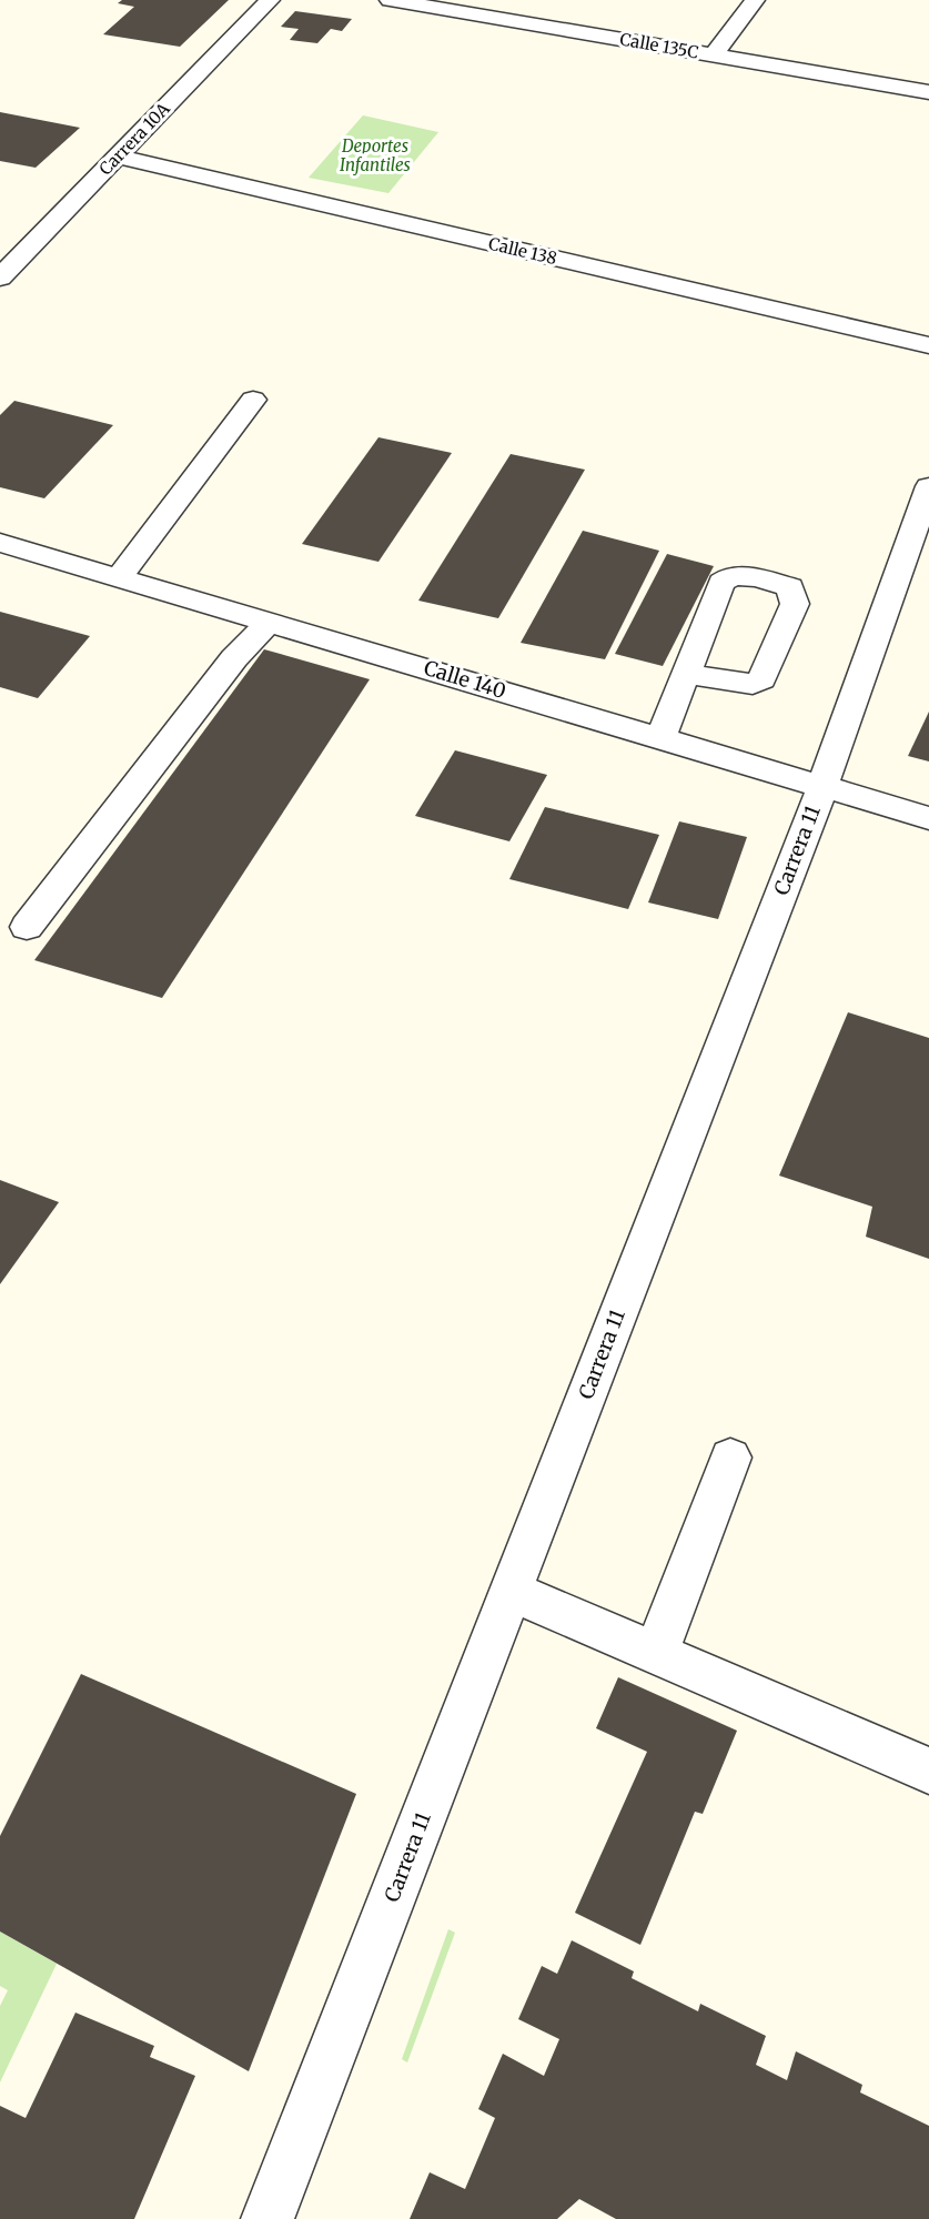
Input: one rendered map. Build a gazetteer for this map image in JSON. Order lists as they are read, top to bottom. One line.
{"streets":{"street":["Calle 135C","Carrera 10A","Calle 138","Calle 140","Carrera 11"]},"crossings":[["Carrera 10A","Calle 138"],["Calle 140","Carrera 11"]],"parks":["Deportes Infantiles"]}
